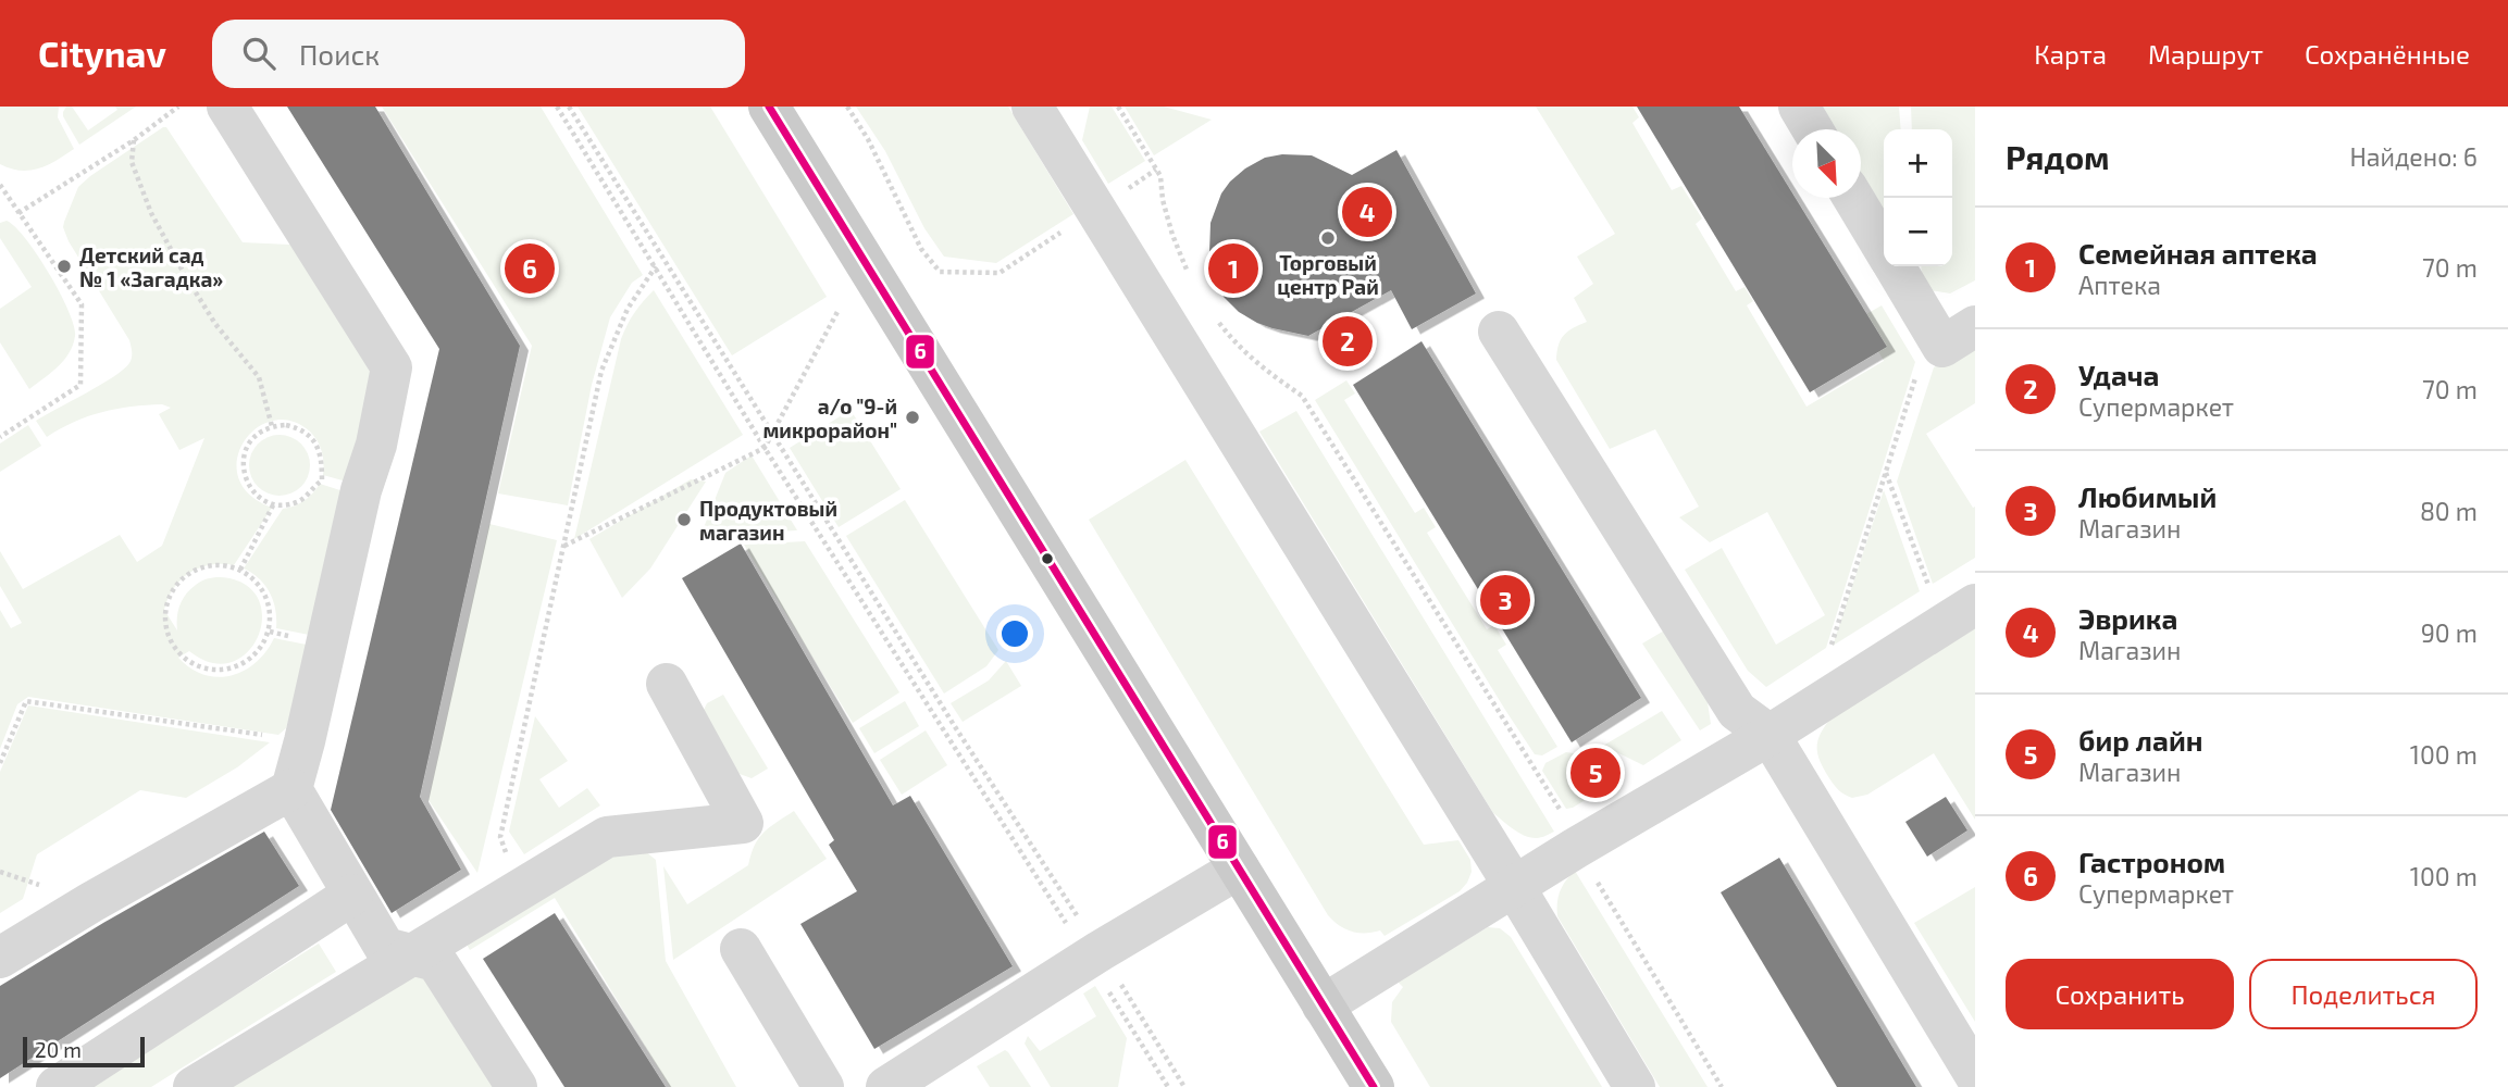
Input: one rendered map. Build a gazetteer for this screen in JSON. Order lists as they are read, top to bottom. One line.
{"places":["Торговый центр Рай","Детский сад № 1 «Загадка»","а/о \"9-й микрорайон\"","Продуктовый магазин"],"lines":["transit line 6"],"scale_bar":"20 m","north":"bottom right","page":{"header":"Citynav","search":"Поиск","nav":["Карта","Маршрут","Сохранённые"],"heading":["Рядом","Найдено: 6"],"map_buttons":["+","−"],"pins":["4","1","6","2","3","5"],"list":[{"mark":"1","name":"Семейная аптека","note":"Аптека","value":"70 m"},{"mark":"2","name":"Удача","note":"Супермаркет","value":"70 m"},{"mark":"3","name":"Любимый","note":"Магазин","value":"80 m"},{"mark":"4","name":"Эврика","note":"Магазин","value":"90 m"},{"mark":"5","name":"бир лайн","note":"Магазин","value":"100 m"},{"mark":"6","name":"Гастроном","note":"Супермаркет","value":"100 m"}],"buttons":["Сохранить","Поделиться"],"scale":"20 m"}}
